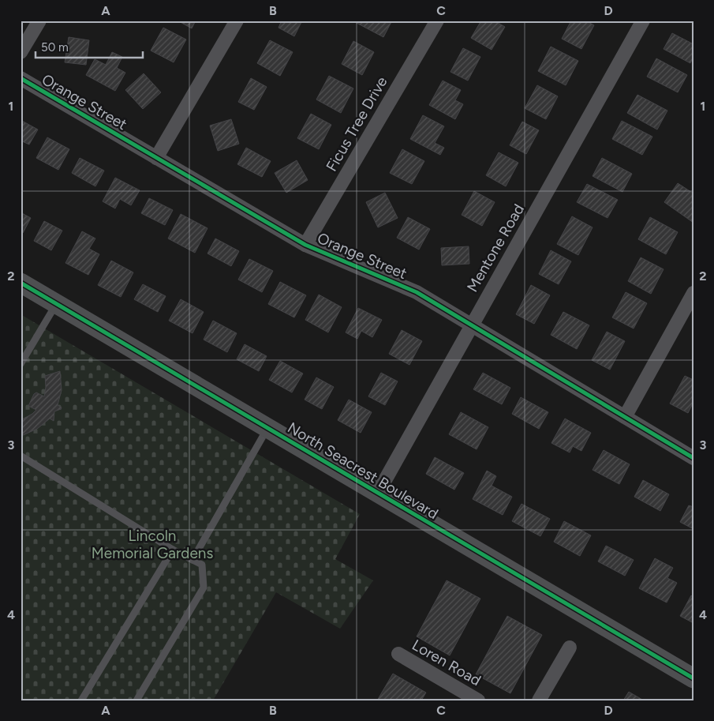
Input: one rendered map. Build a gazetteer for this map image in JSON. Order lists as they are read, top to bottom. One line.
{"streets":{"street":["Orange Street","Ficus Tree Drive","Mentone Road","North Seacrest Boulevard","Loren Road"]},"crossings":[["Orange Street","Ficus Tree Drive"],["Orange Street","Mentone Road"],["Mentone Road","North Seacrest Boulevard"]],"parks":["Lincoln Memorial Gardens"],"scale_bar":"50 m","grid":{"columns":["A","B","C","D"],"rows":["1","2","3","4"]}}
